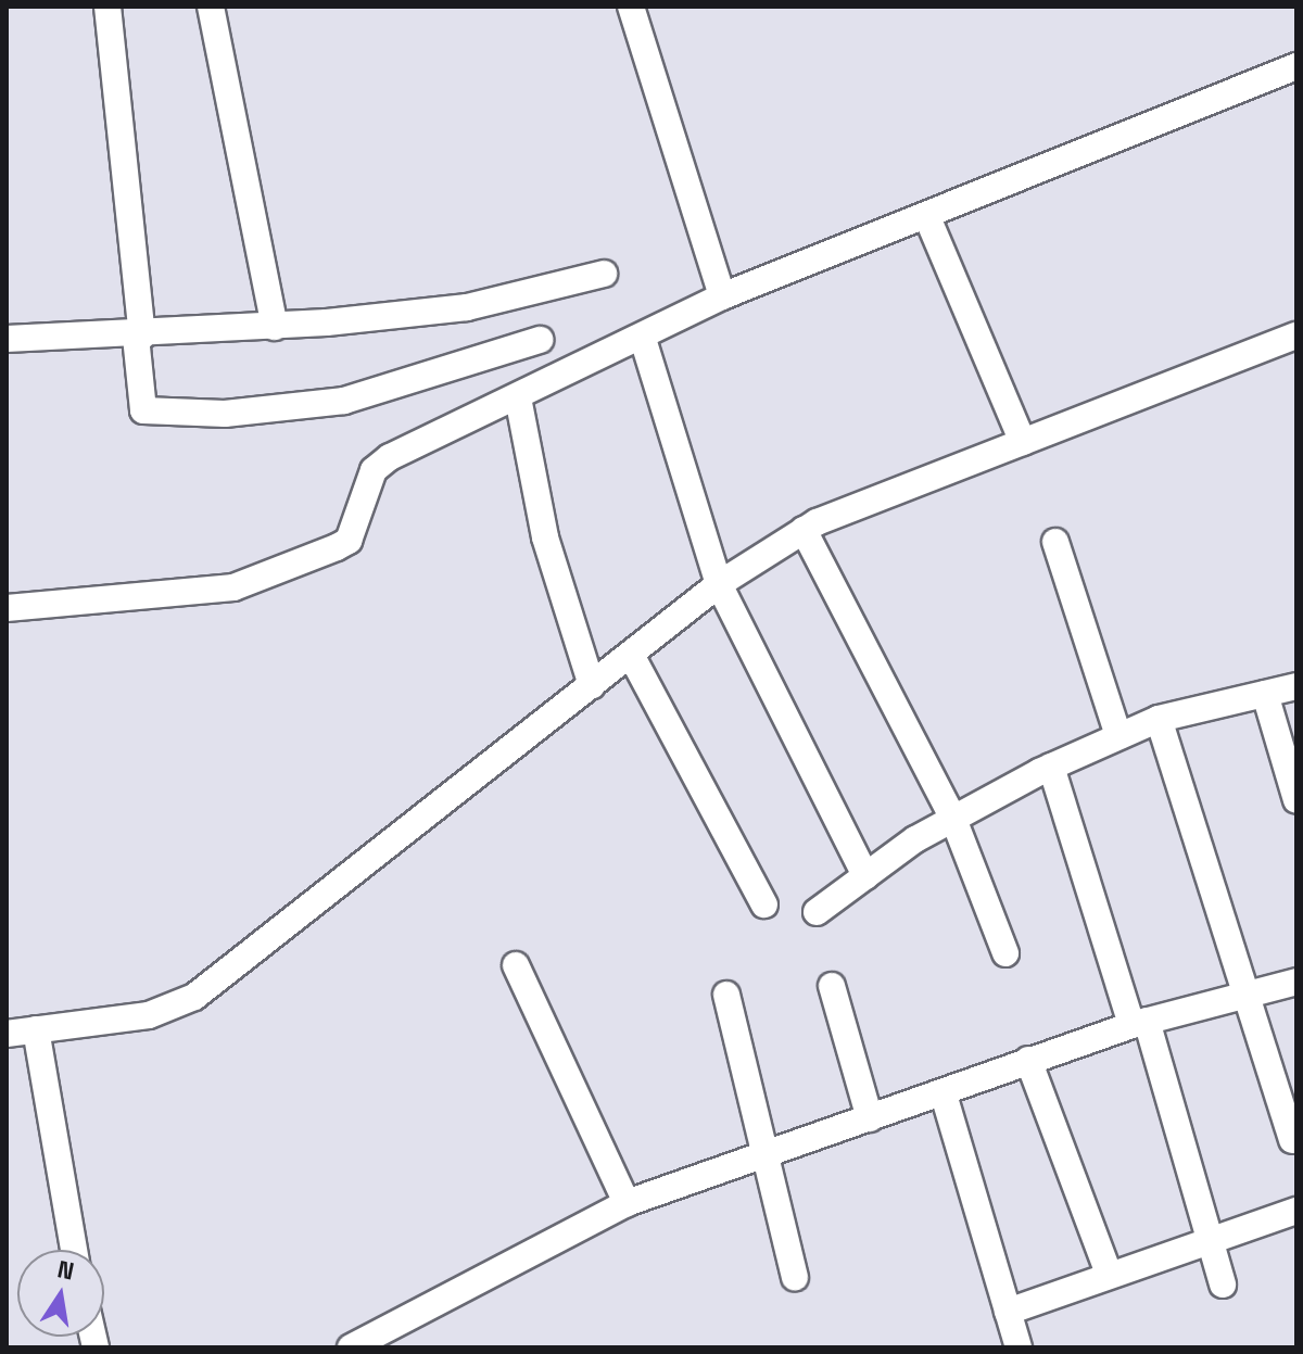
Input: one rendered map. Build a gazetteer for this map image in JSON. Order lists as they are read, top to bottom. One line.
{"north":"top"}
